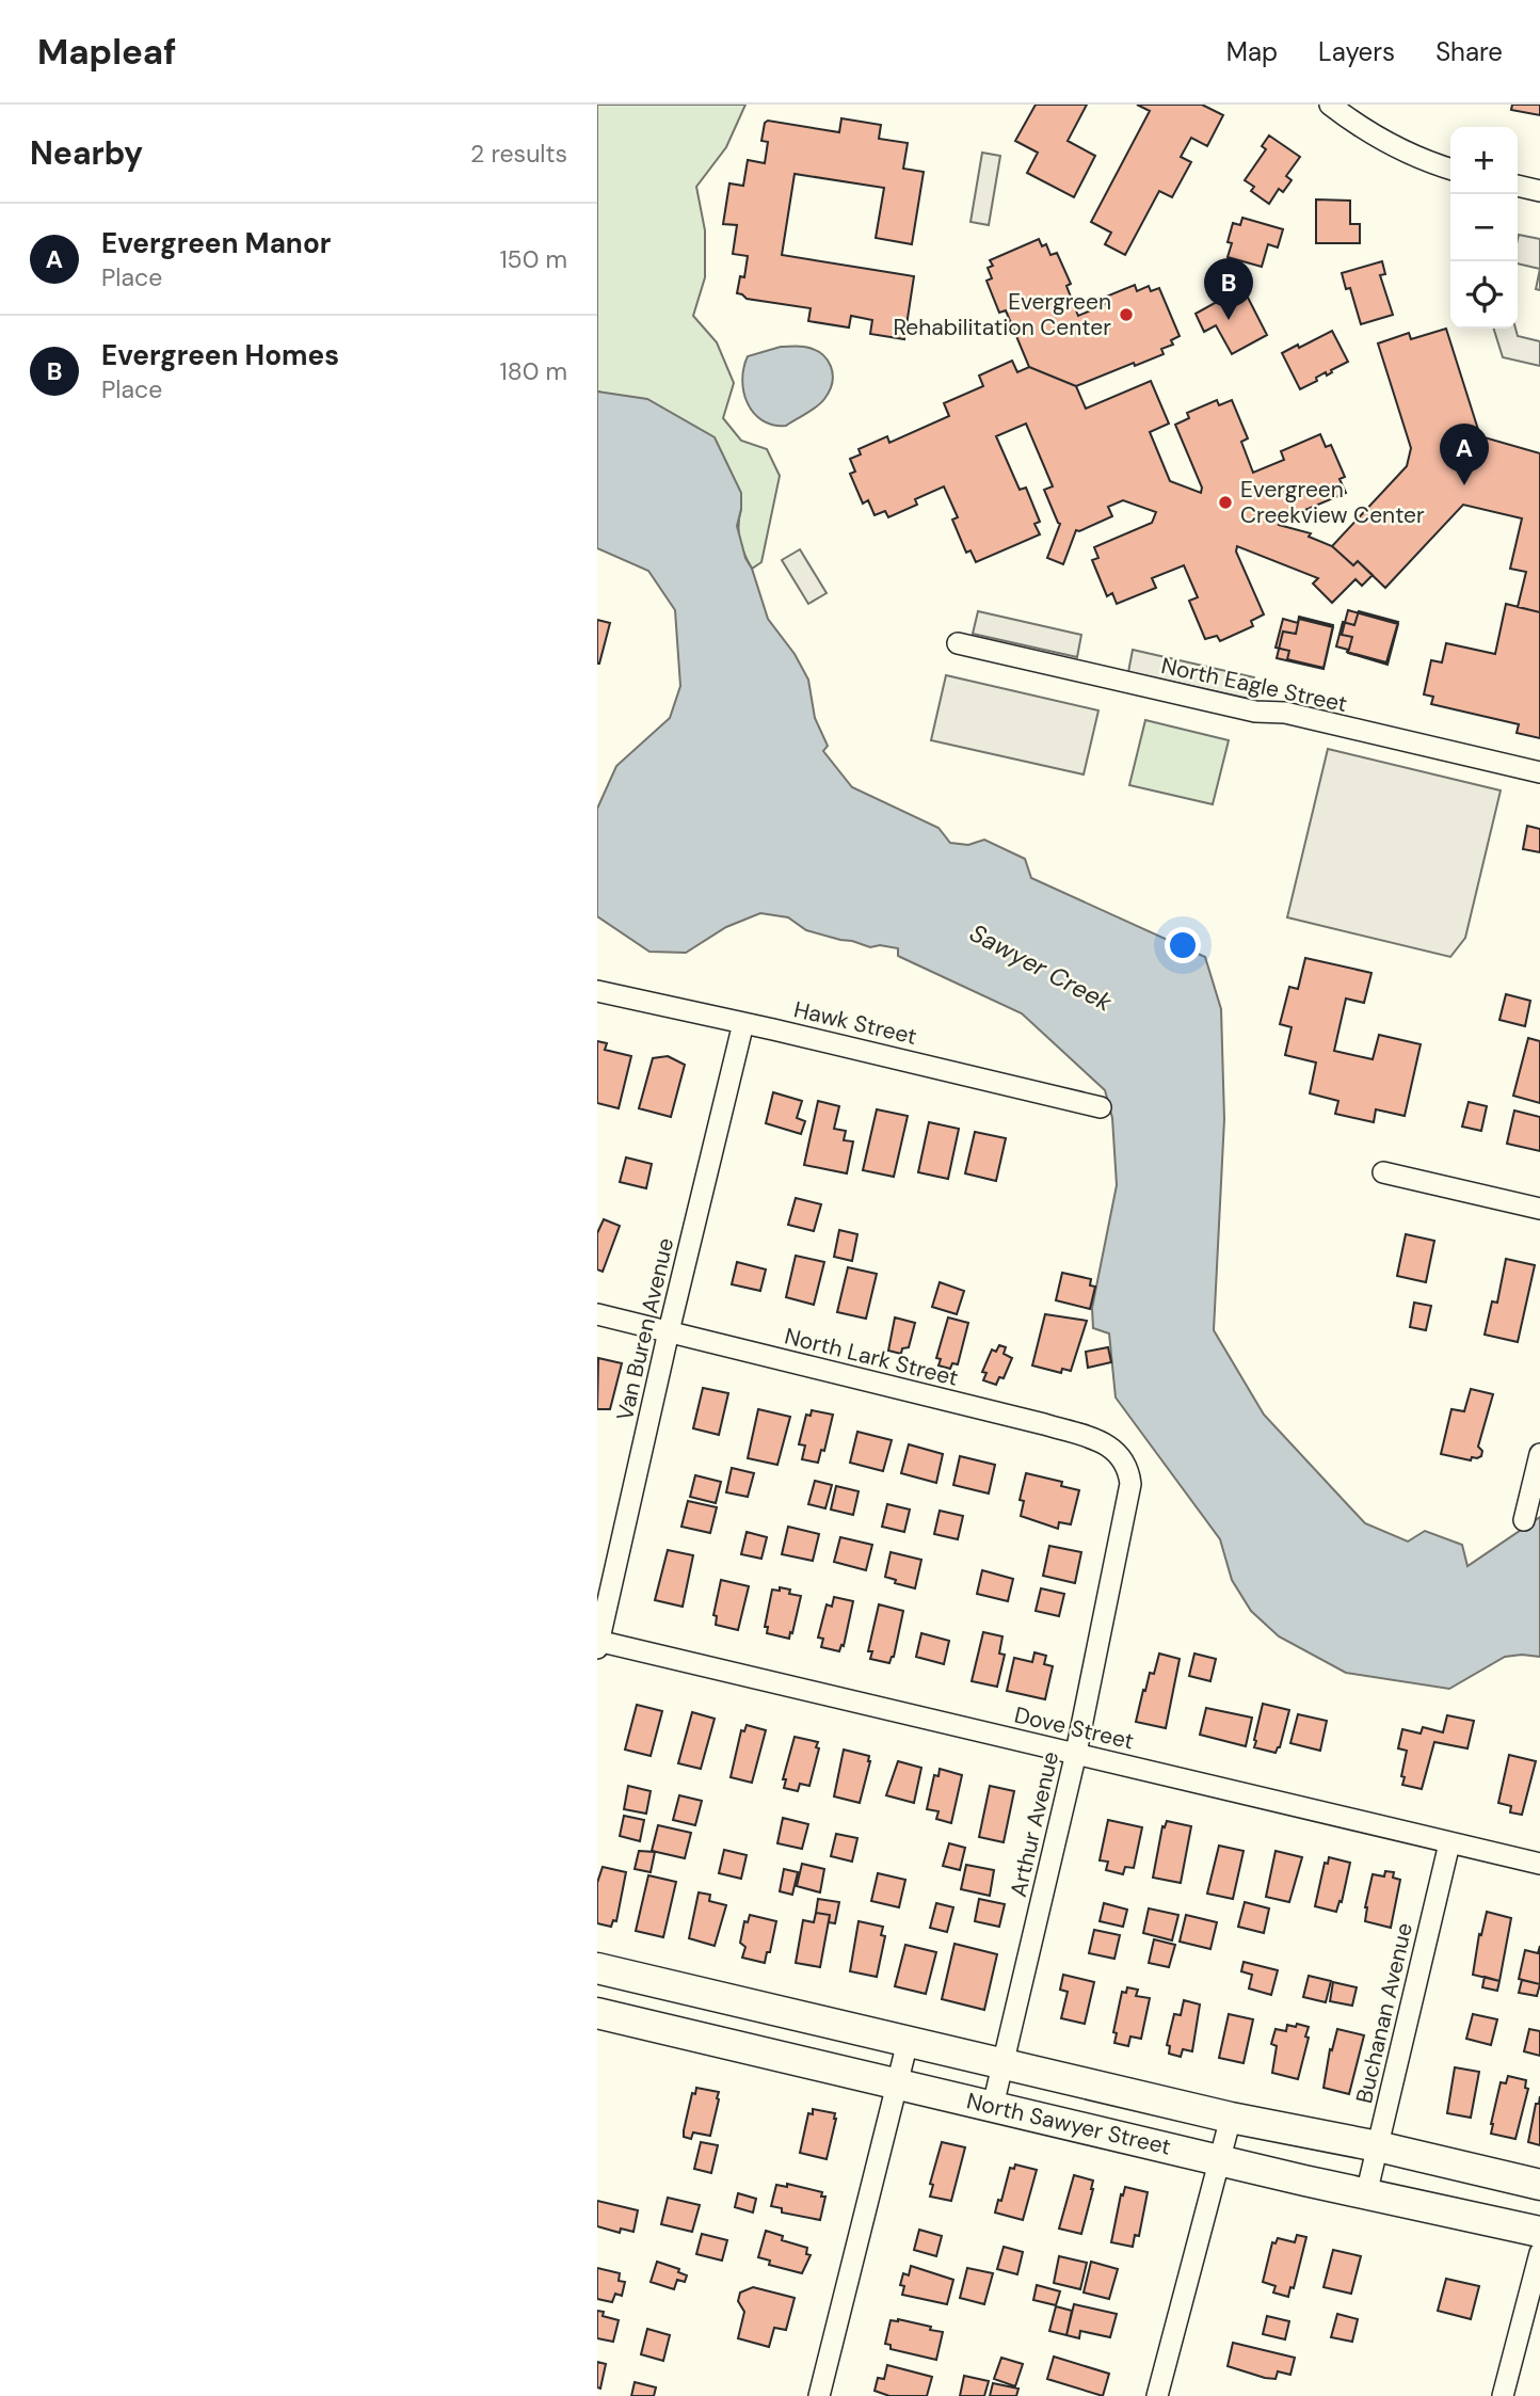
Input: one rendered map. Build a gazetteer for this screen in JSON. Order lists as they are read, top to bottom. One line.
{"streets":{"street":["North Eagle Street","Hawk Street","Van Buren Avenue","North Lark Street","Dove Street","Arthur Avenue","Buchanan Avenue","North Sawyer Street"]},"crossings":[["Hawk Street","Van Buren Avenue"],["Van Buren Avenue","North Lark Street"],["Van Buren Avenue","Dove Street"],["North Lark Street","Arthur Avenue"],["Dove Street","Arthur Avenue"],["Dove Street","Buchanan Avenue"],["Arthur Avenue","North Sawyer Street"],["Buchanan Avenue","North Sawyer Street"]],"water":["Sawyer Creek"],"places":["Evergreen Rehabilitation Center","Evergreen Creekview Center"],"page":{"header":"Mapleaf","nav":["Map","Layers","Share"],"heading":["Nearby","2 results"],"map_buttons":["+","−"],"list":[{"mark":"A","name":"Evergreen Manor","note":"Place","value":"150 m"},{"mark":"B","name":"Evergreen Homes","note":"Place","value":"180 m"}],"pins":["B","A"]}}
